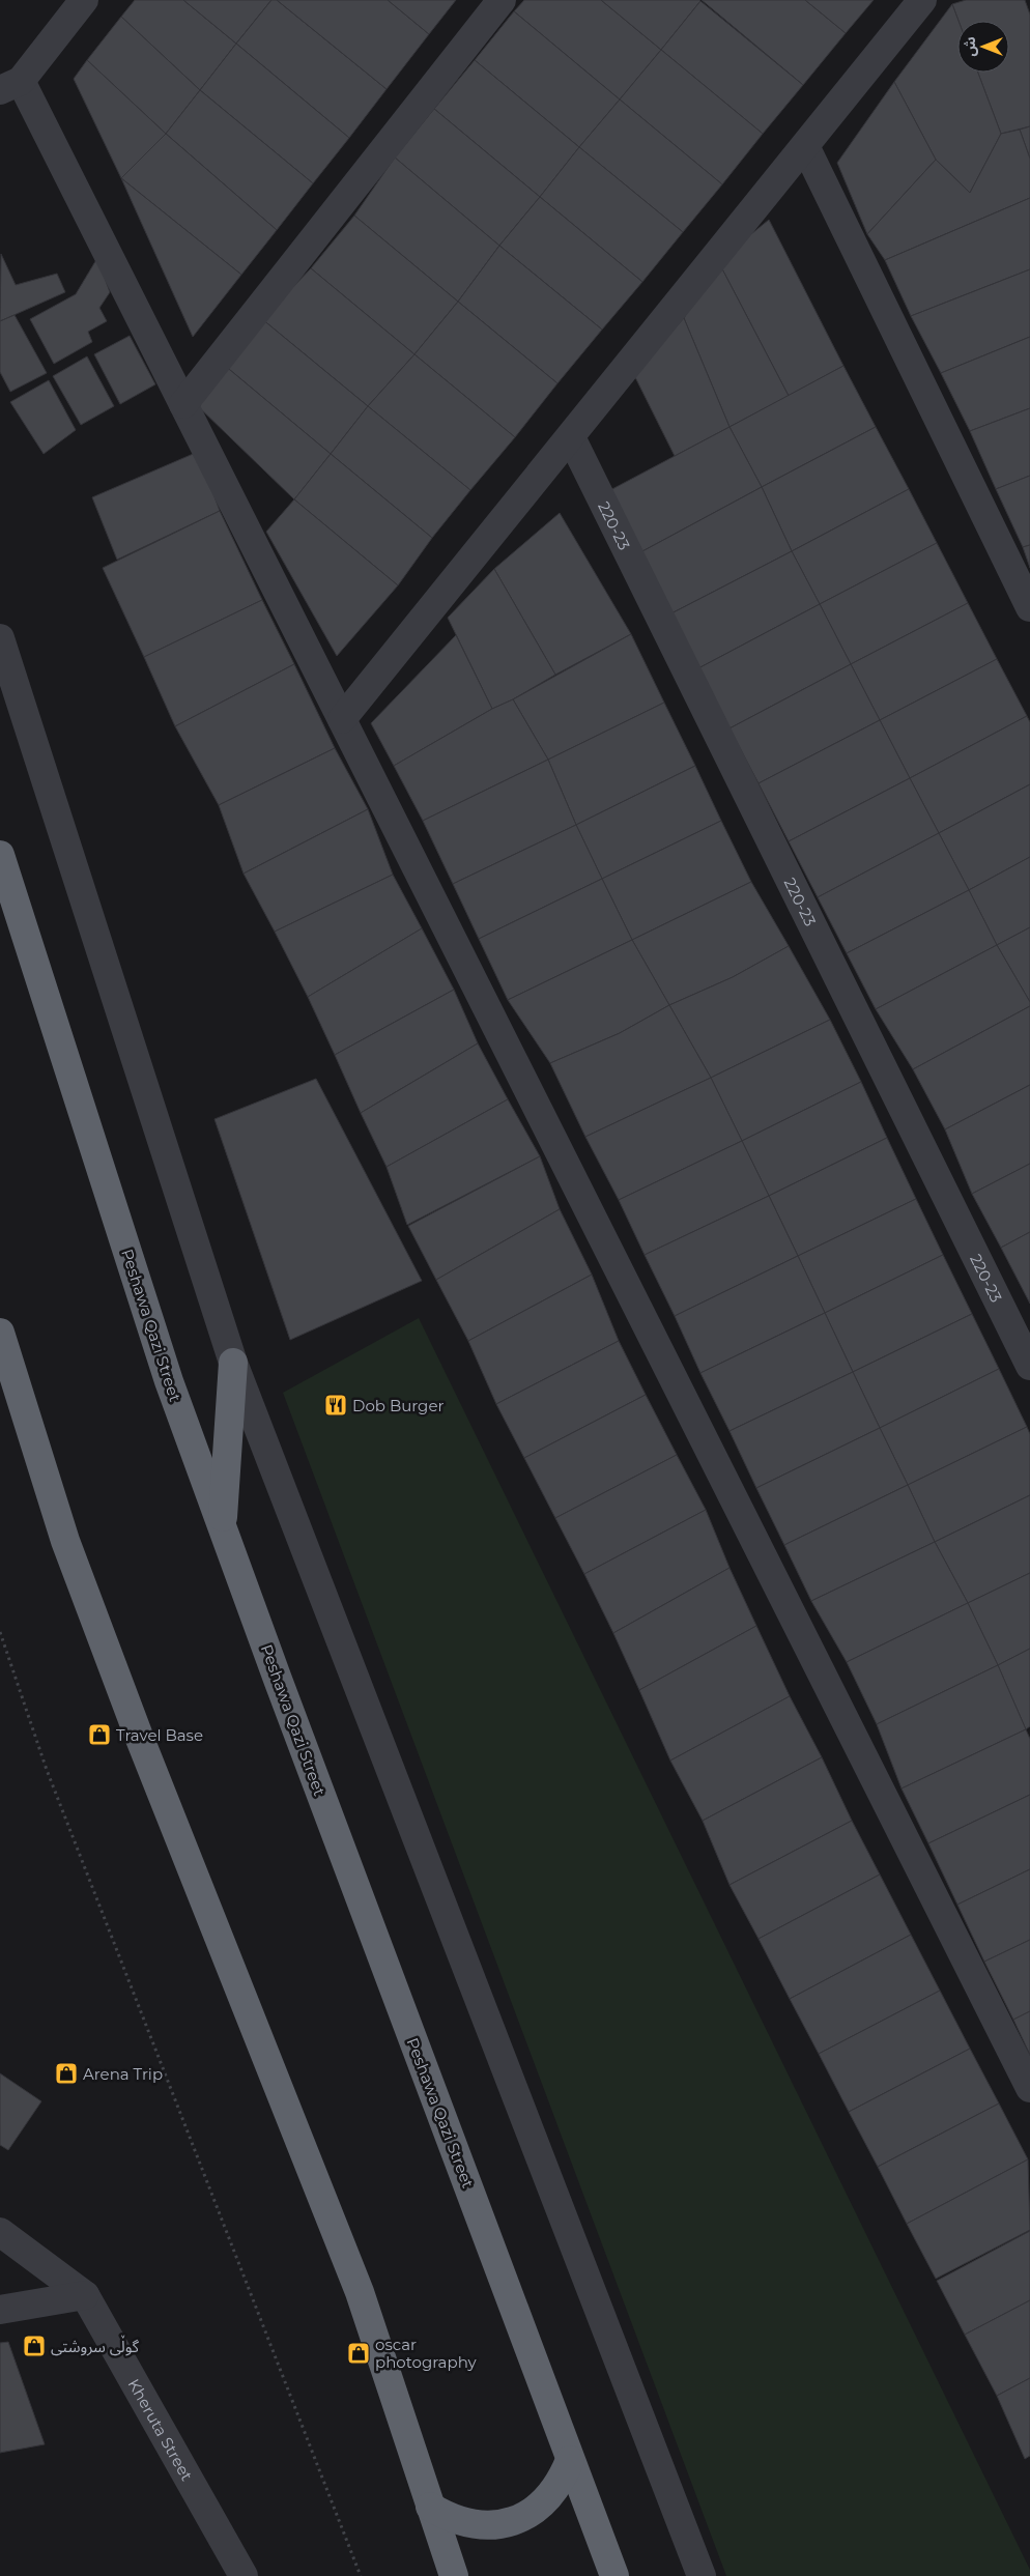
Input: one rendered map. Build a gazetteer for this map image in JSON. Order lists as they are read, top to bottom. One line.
{"streets":{"highway":["Peshawa Qazi Street"],"street":["220-23","Kheruta Street"]},"places":{"restaurant":["Dob Burger"],"shop":["Travel Base","Arena Trip","گوڵی سروشتی","oscar photography"]},"north":"left"}
